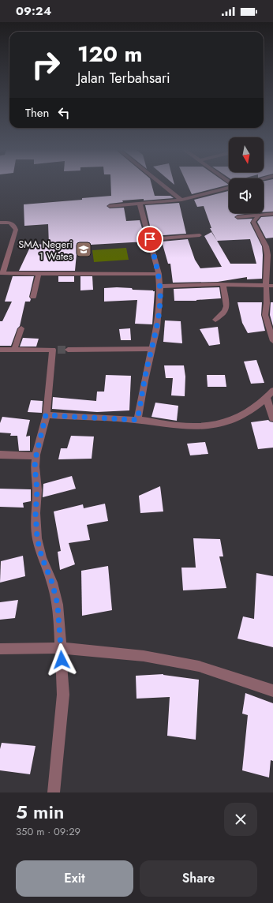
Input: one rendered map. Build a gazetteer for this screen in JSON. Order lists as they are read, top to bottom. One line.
{"places":{"school or university":["SMA Negeri 1 Wates"]},"north":"bottom","page":{"status":"09:24","turn":["120 m","Jalan Terbahsari"],"then":"Then","heading":["5 min","350 m · 09:29"],"buttons":["Exit","Share"]}}
